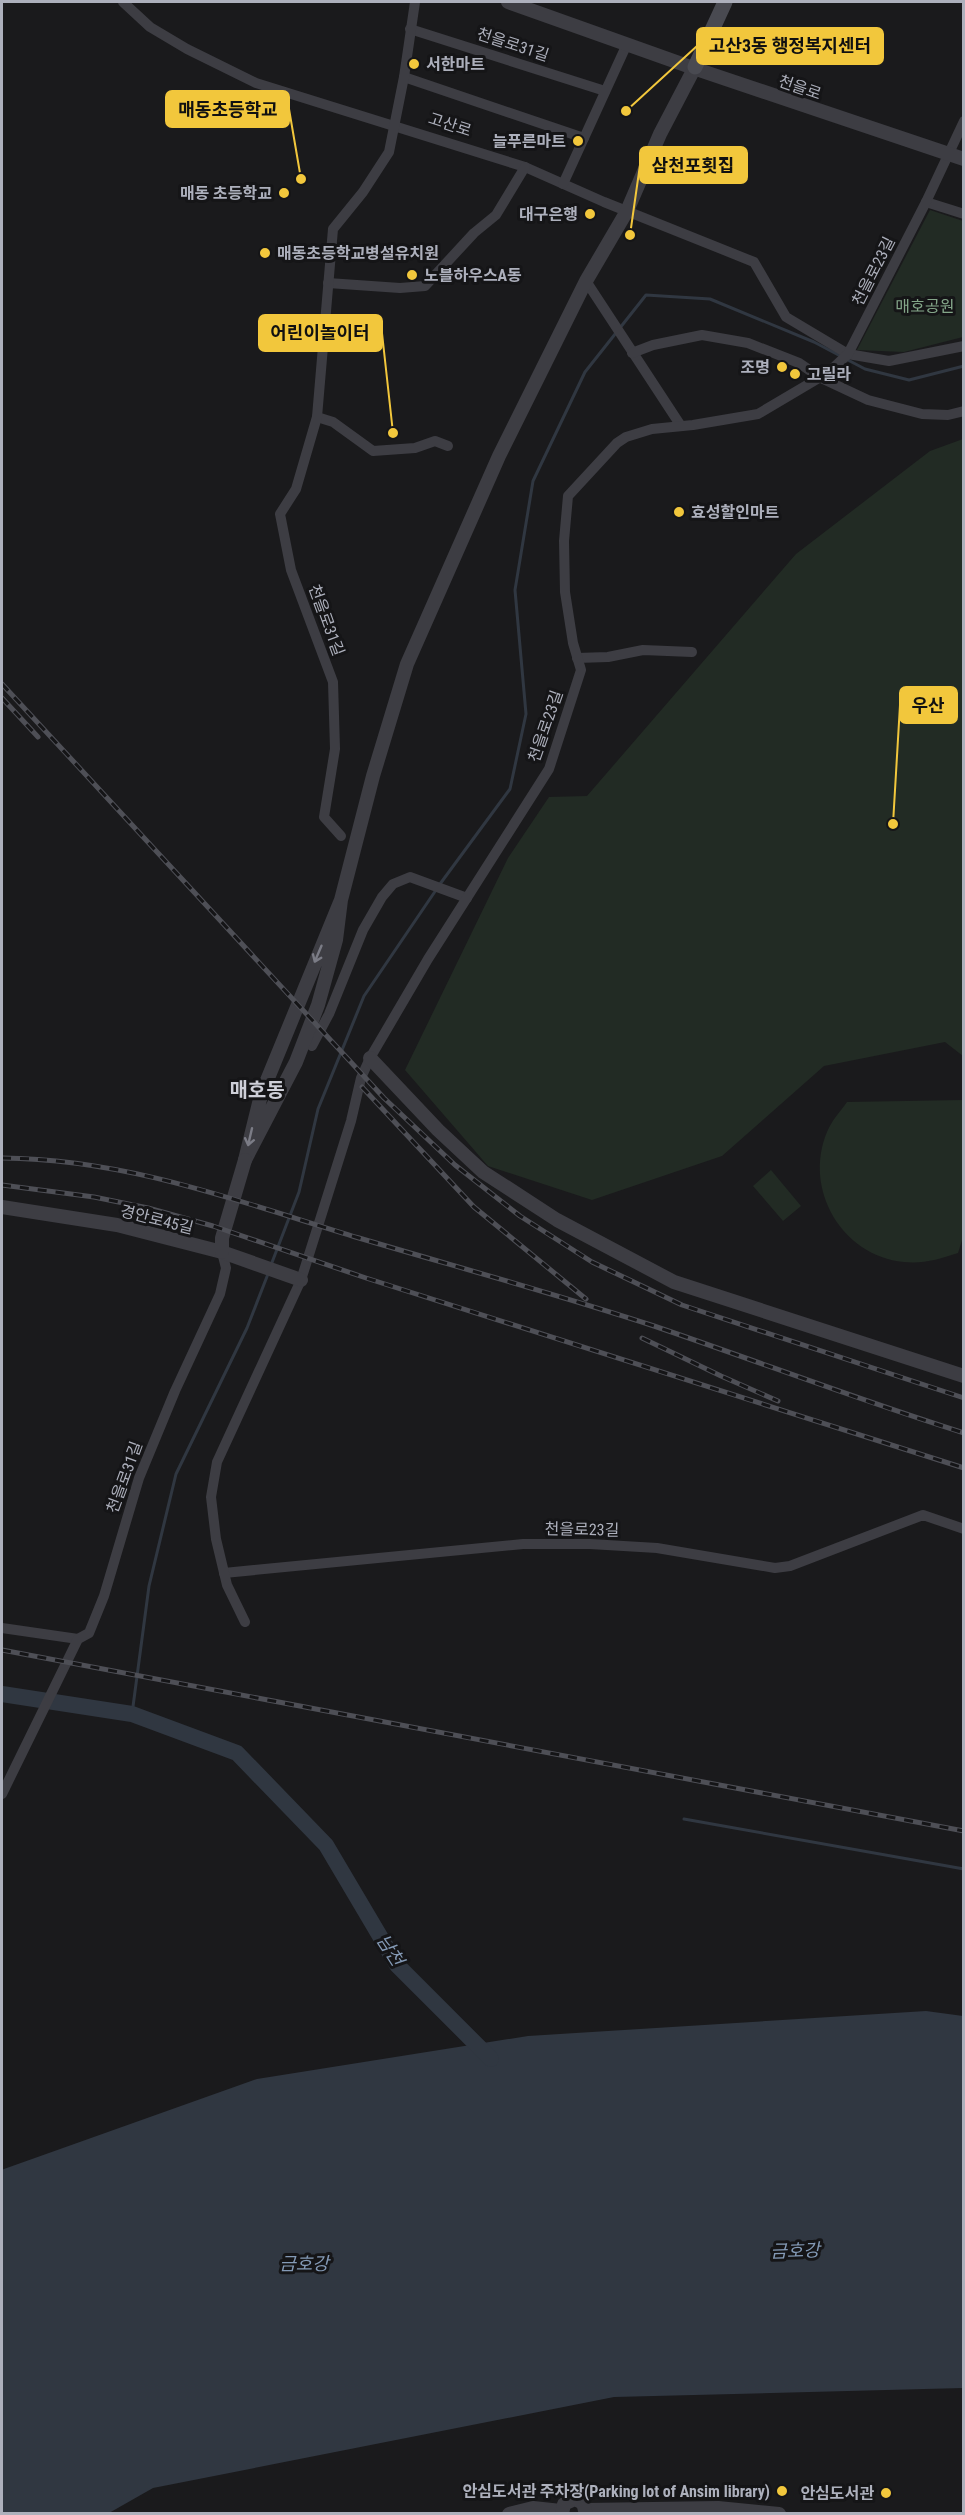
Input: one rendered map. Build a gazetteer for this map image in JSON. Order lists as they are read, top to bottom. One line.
{"streets":{"street":["천을로31길","천을로","고산로","천을로23길","경안로45길"]},"crossings":[["천을로31길","고산로"],["천을로31길","경안로45길"],["천을로","천을로23길"],["고산로","천을로23길"],["천을로23길","경안로45길"]],"districts":["매호동"],"water":["남천","금호강"],"parks":["매호공원"],"places":["서한마트","고산3동 행정복지센터","늘푸른마트","매동초등학교","매동 초등학교","대구은행","삼천포횟집","매동초등학교병설유치원","노블하우스A동","조명","고릴라","어린이놀이터","효성할인마트","우산","안심도서관 주차장(Parking lot of Ansim library)","안심도서관"]}
